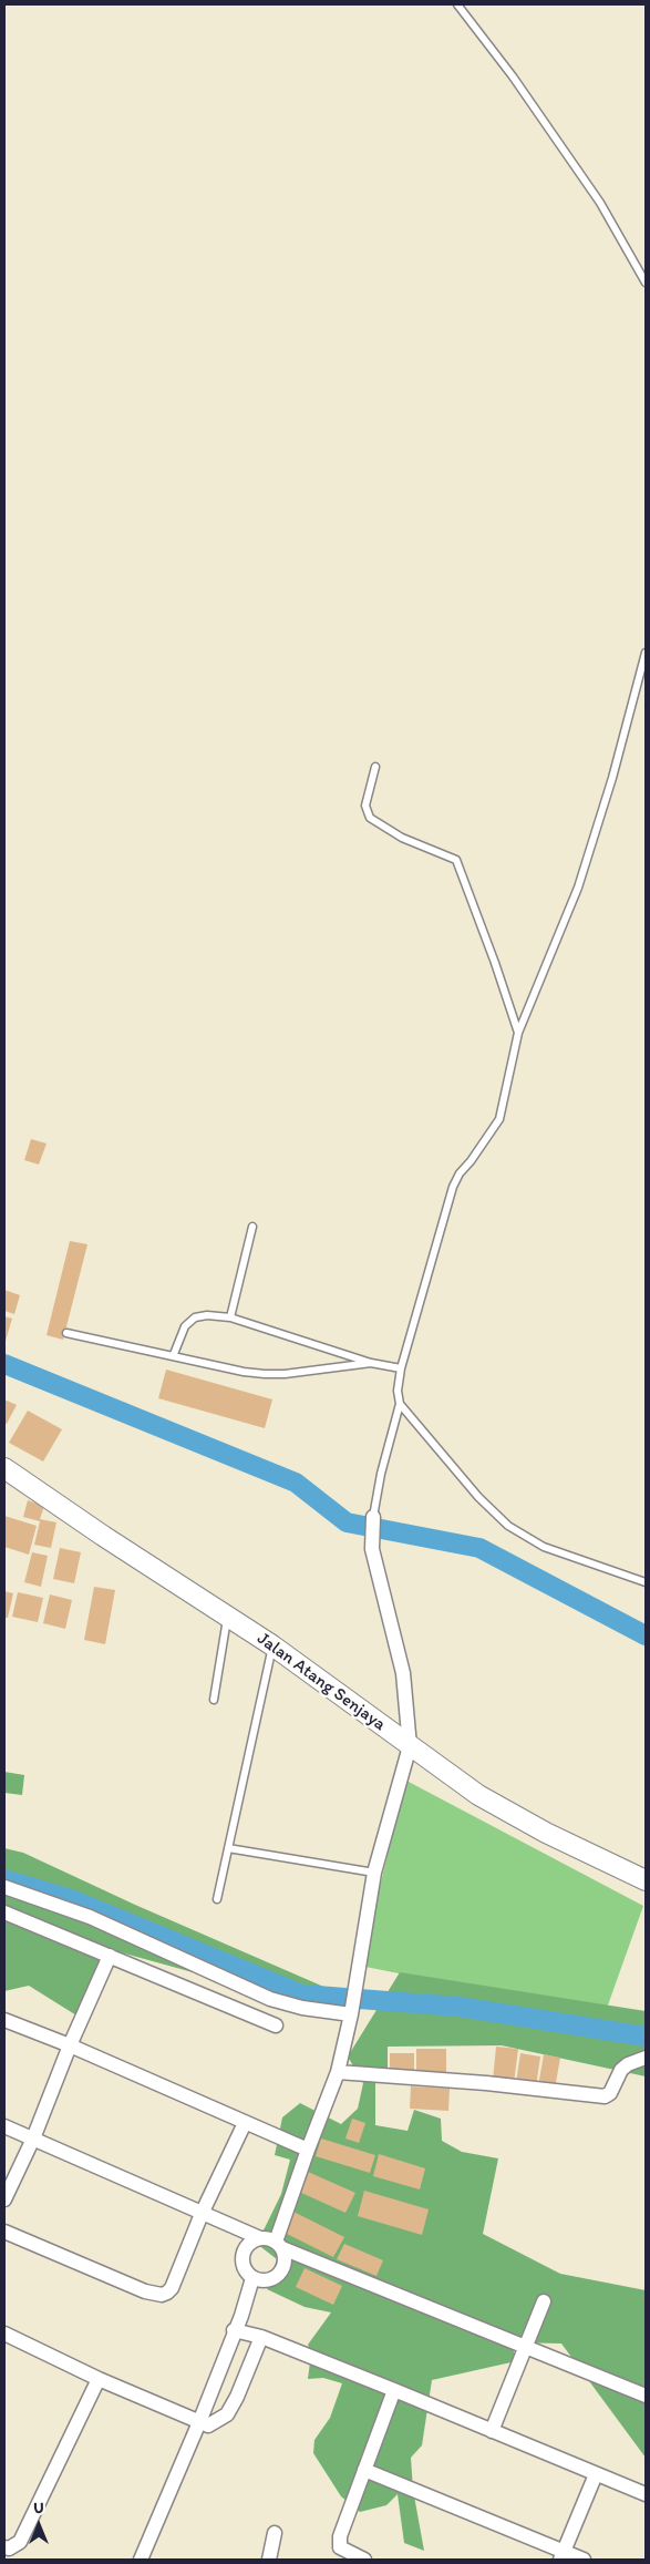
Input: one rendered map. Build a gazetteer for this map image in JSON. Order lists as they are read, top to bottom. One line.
{"streets":{"main road":["Jalan Atang Senjaya"]},"north":"top"}
